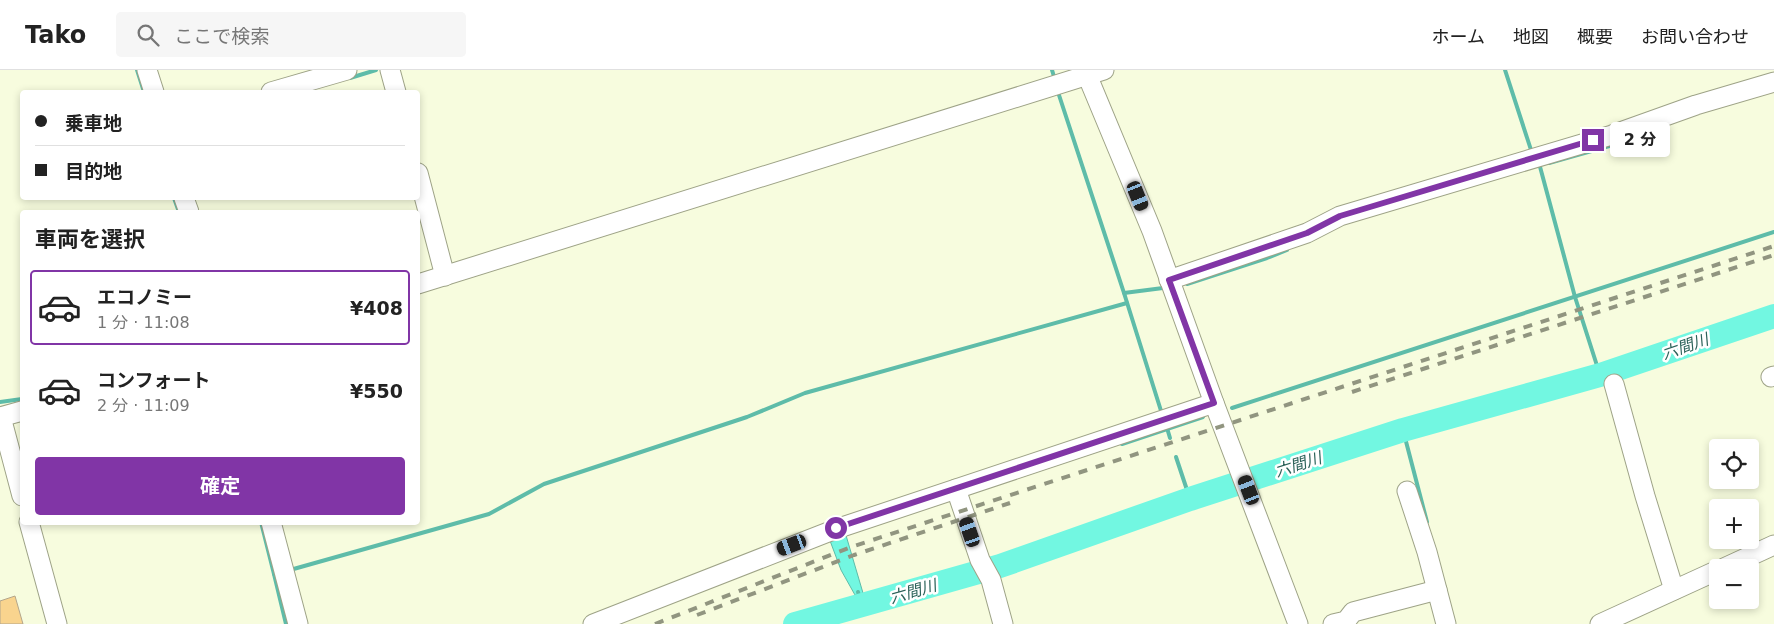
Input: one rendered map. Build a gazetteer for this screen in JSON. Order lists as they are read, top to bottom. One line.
{"water":["六間川"],"page":{"header":"Tako","search":"ここで検索","nav":["ホーム","地図","概要","お問い合わせ"],"banner":["乗車地","目的地"],"bubble":"2 分","heading":"車両を選択","list":[{"name":"エコノミー","note":"1 分 · 11:08","value":"¥408"},{"name":"コンフォート","note":"2 分 · 11:09","value":"¥550"}],"map_buttons":["+","−"],"buttons":"確定"}}
